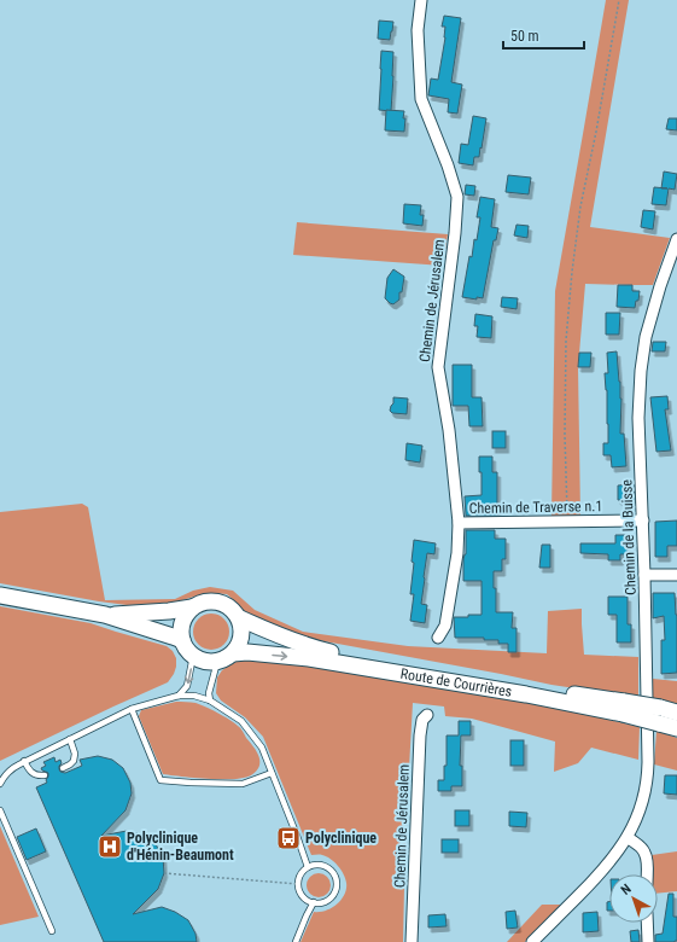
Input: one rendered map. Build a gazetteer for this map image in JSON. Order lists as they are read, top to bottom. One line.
{"streets":{"main road":["Route de Courrières"],"street":["Chemin de Jérusalem","Chemin de Traverse n.1","Chemin de la Buisse"]},"crossings":[["Chemin de Jérusalem","Chemin de Traverse n.1"],["Chemin de Traverse n.1","Chemin de la Buisse"]],"places":{"bus stop":["Polyclinique"],"hospital":["Polyclinique d'Hénin-Beaumont"]},"scale_bar":"50 m","north":"top left"}
